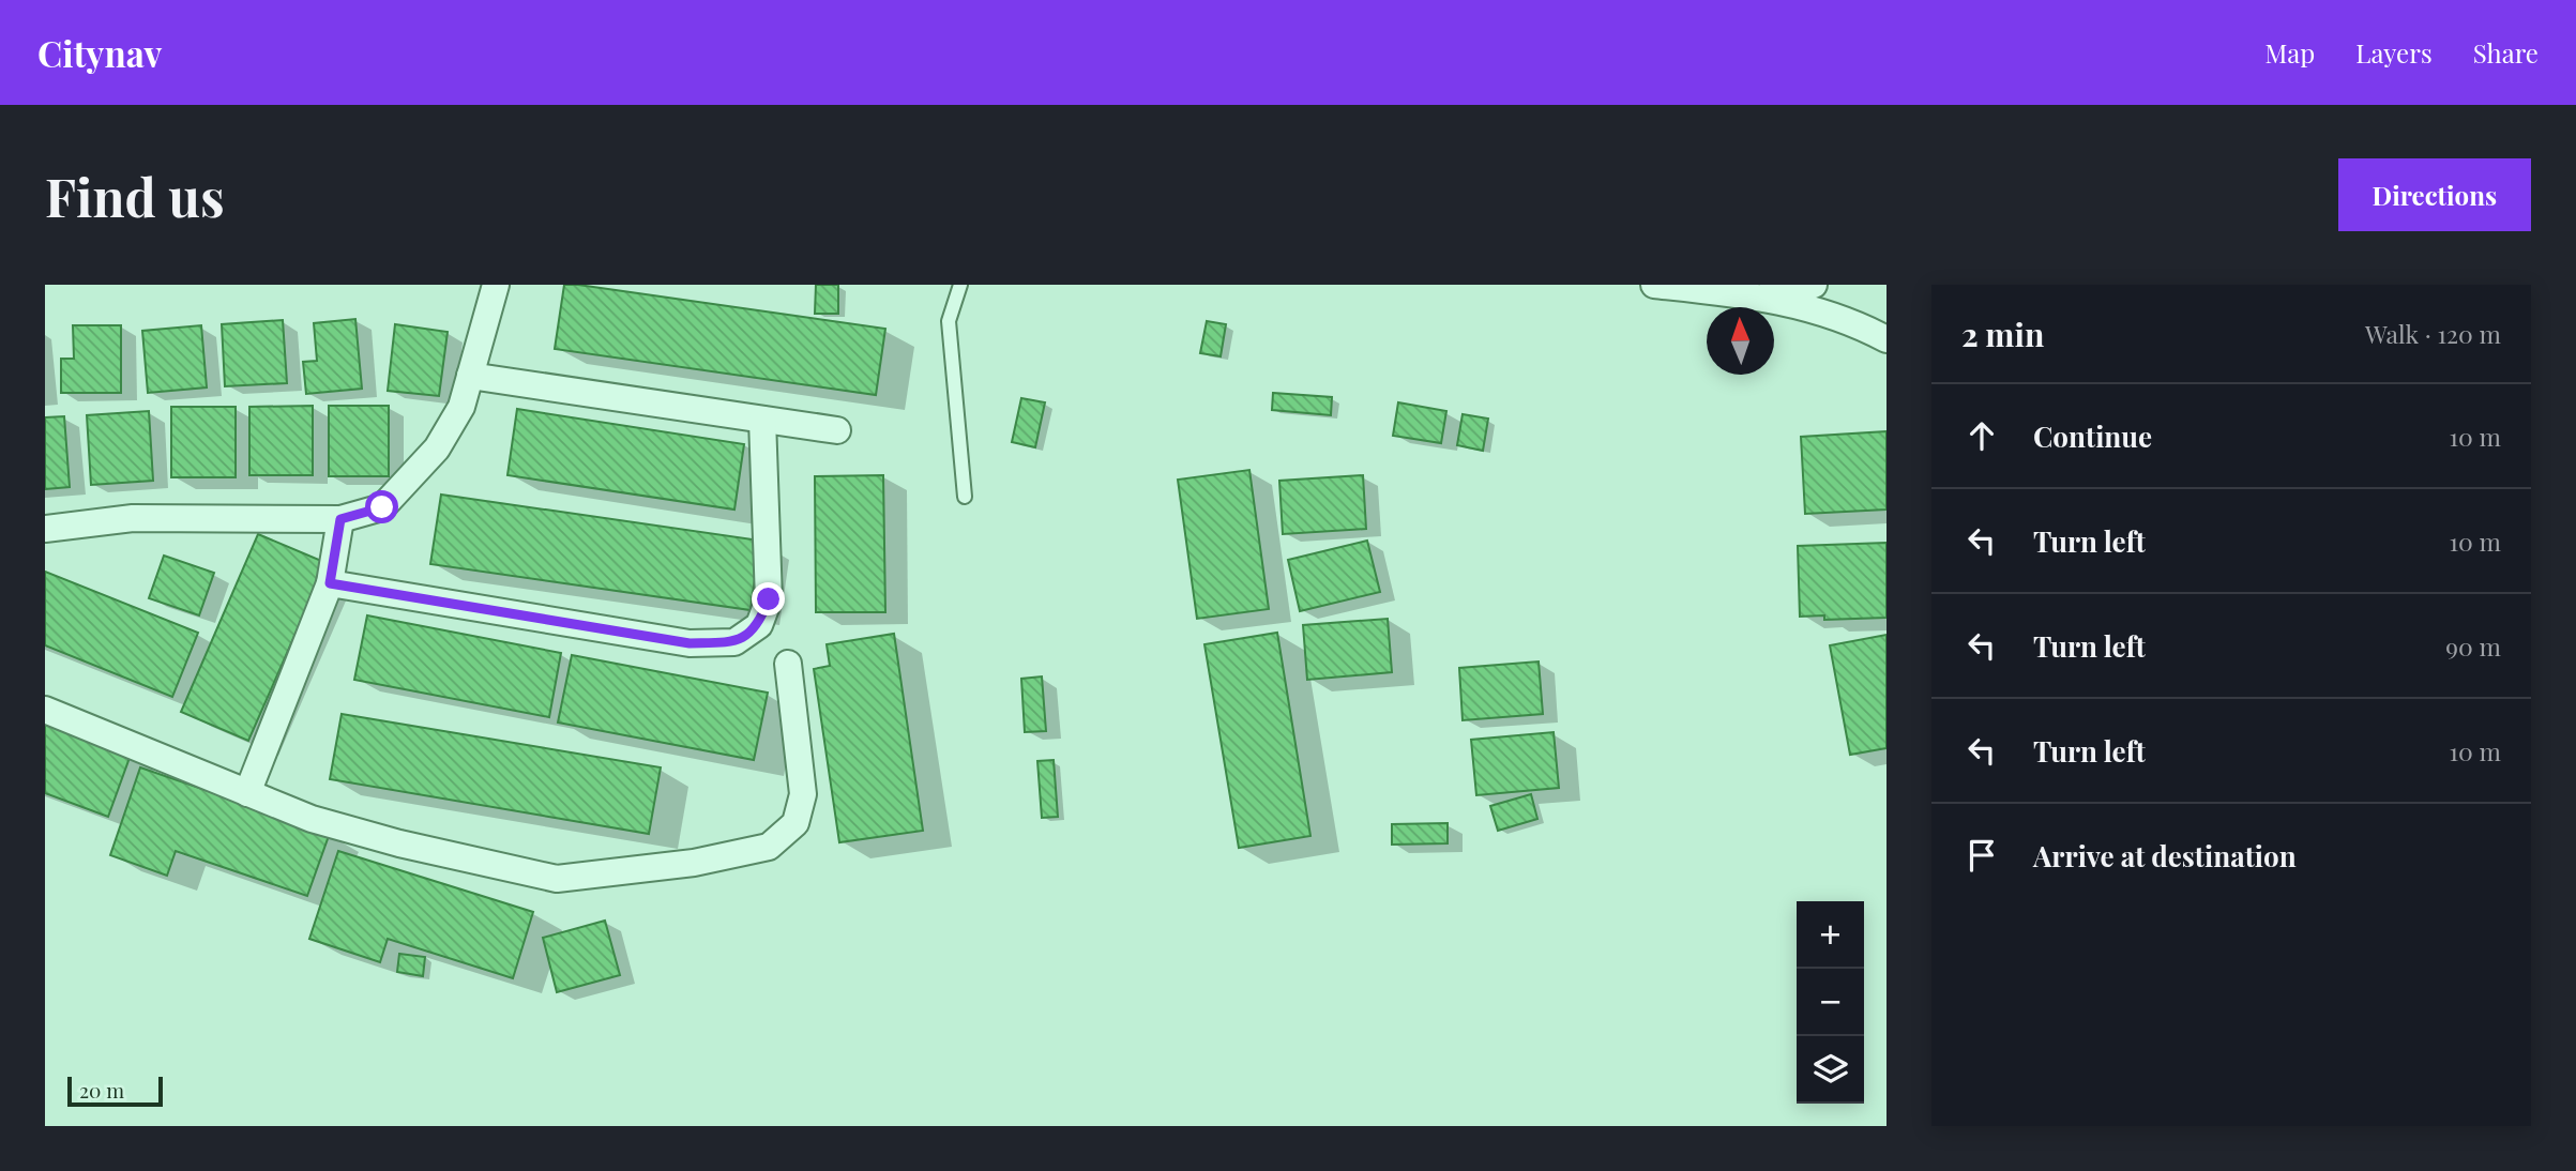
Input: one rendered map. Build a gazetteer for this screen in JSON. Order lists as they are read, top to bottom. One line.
{"scale_bar":"20 m","north":"top","page":{"header":"Citynav","nav":["Map","Layers","Share"],"buttons":"Directions","title":"Find us","heading":["2 min","Walk · 120 m"],"list":[["Continue","10 m"],["Turn left","10 m"],["Turn left","90 m"],["Turn left","10 m"],"Arrive at destination"],"map_buttons":["+","−"],"scale":"20 m"}}
